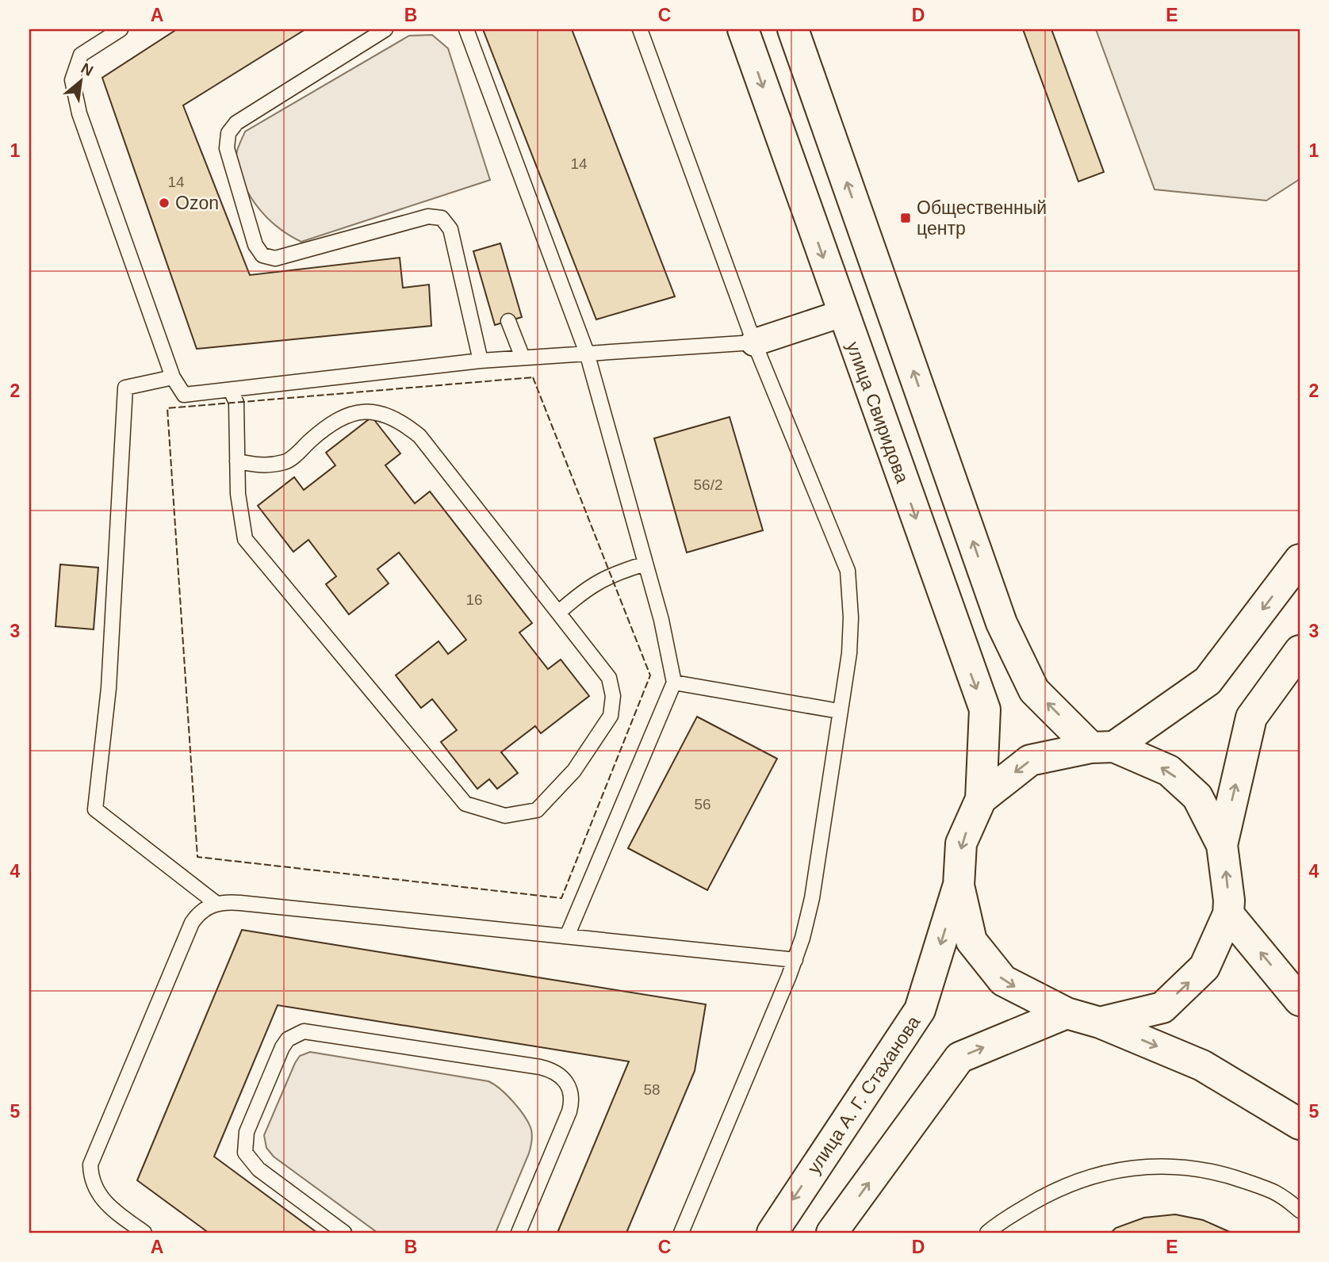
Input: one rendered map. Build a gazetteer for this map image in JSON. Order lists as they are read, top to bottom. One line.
{"streets":{"main road":["улица Свиридова","улица А. Г. Стаханова"]},"places":{"other":["Ozon"],"transit":["Общественный центр"]},"house_numbers":["14","14","56/2","16","56","58"],"north":"top right","grid":{"columns":["A","B","C","D","E"],"rows":["1","2","3","4","5"]}}
